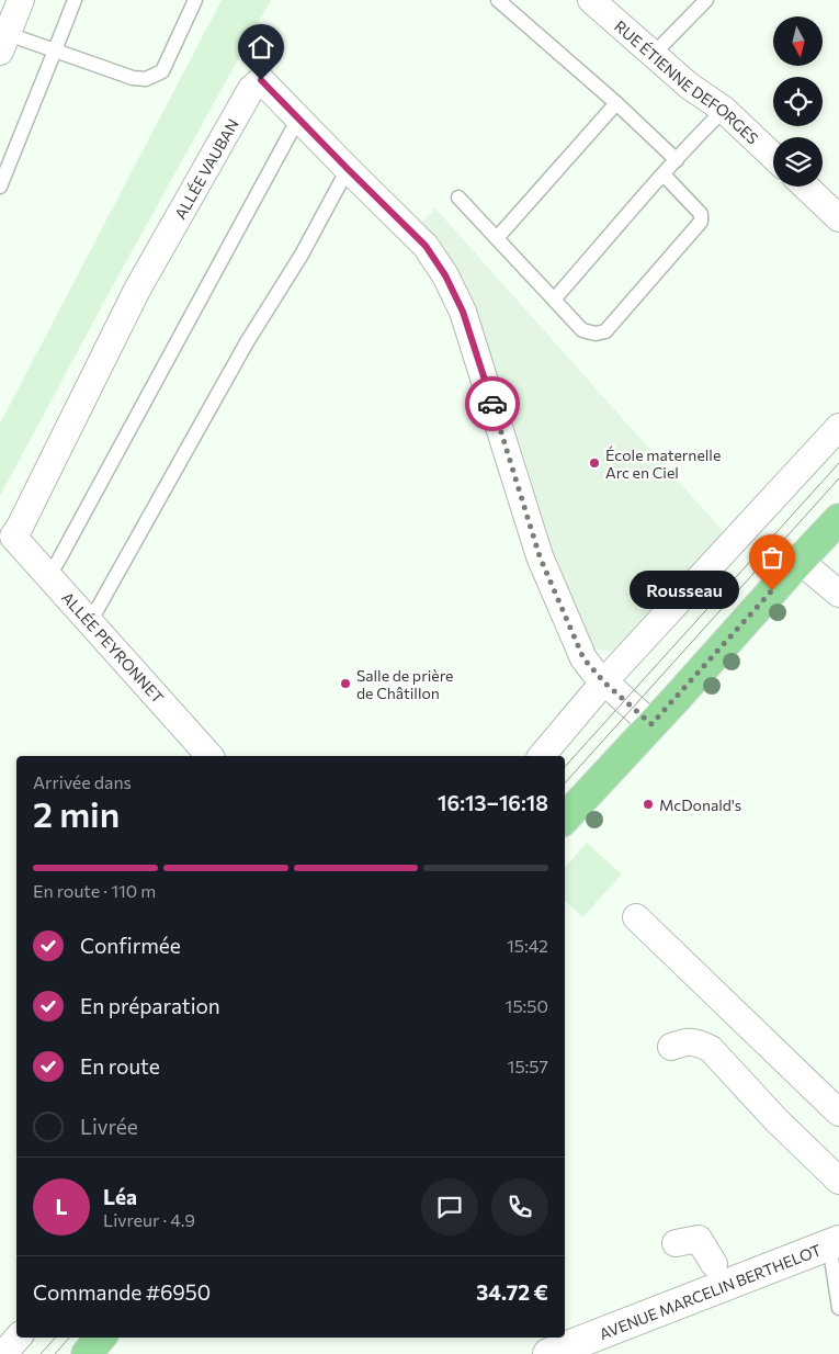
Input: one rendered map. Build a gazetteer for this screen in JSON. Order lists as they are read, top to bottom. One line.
{"streets":{"street":["RUE ÉTIENNE DEFORGES","ALLÉE VAUBAN","ALLÉE PEYRONNET","AVENUE MARCELIN BERTHELOT"]},"crossings":[["ALLÉE VAUBAN","ALLÉE PEYRONNET"]],"places":["École maternelle Arc en Ciel","Rousseau","Salle de prière de Châtillon","McDonald's"],"north":"bottom","page":{"bubble":"Rousseau","heading":["2 min","Arrivée dans","16:13–16:18"],"panel":["Léa","Livreur · 4.9","Commande #6950","34.72 €"],"bar":"En route · 110 m","list":[["Confirmée","15:42"],["En préparation","15:50"],["En route","15:57"],"Livrée"],"round":"L"}}
